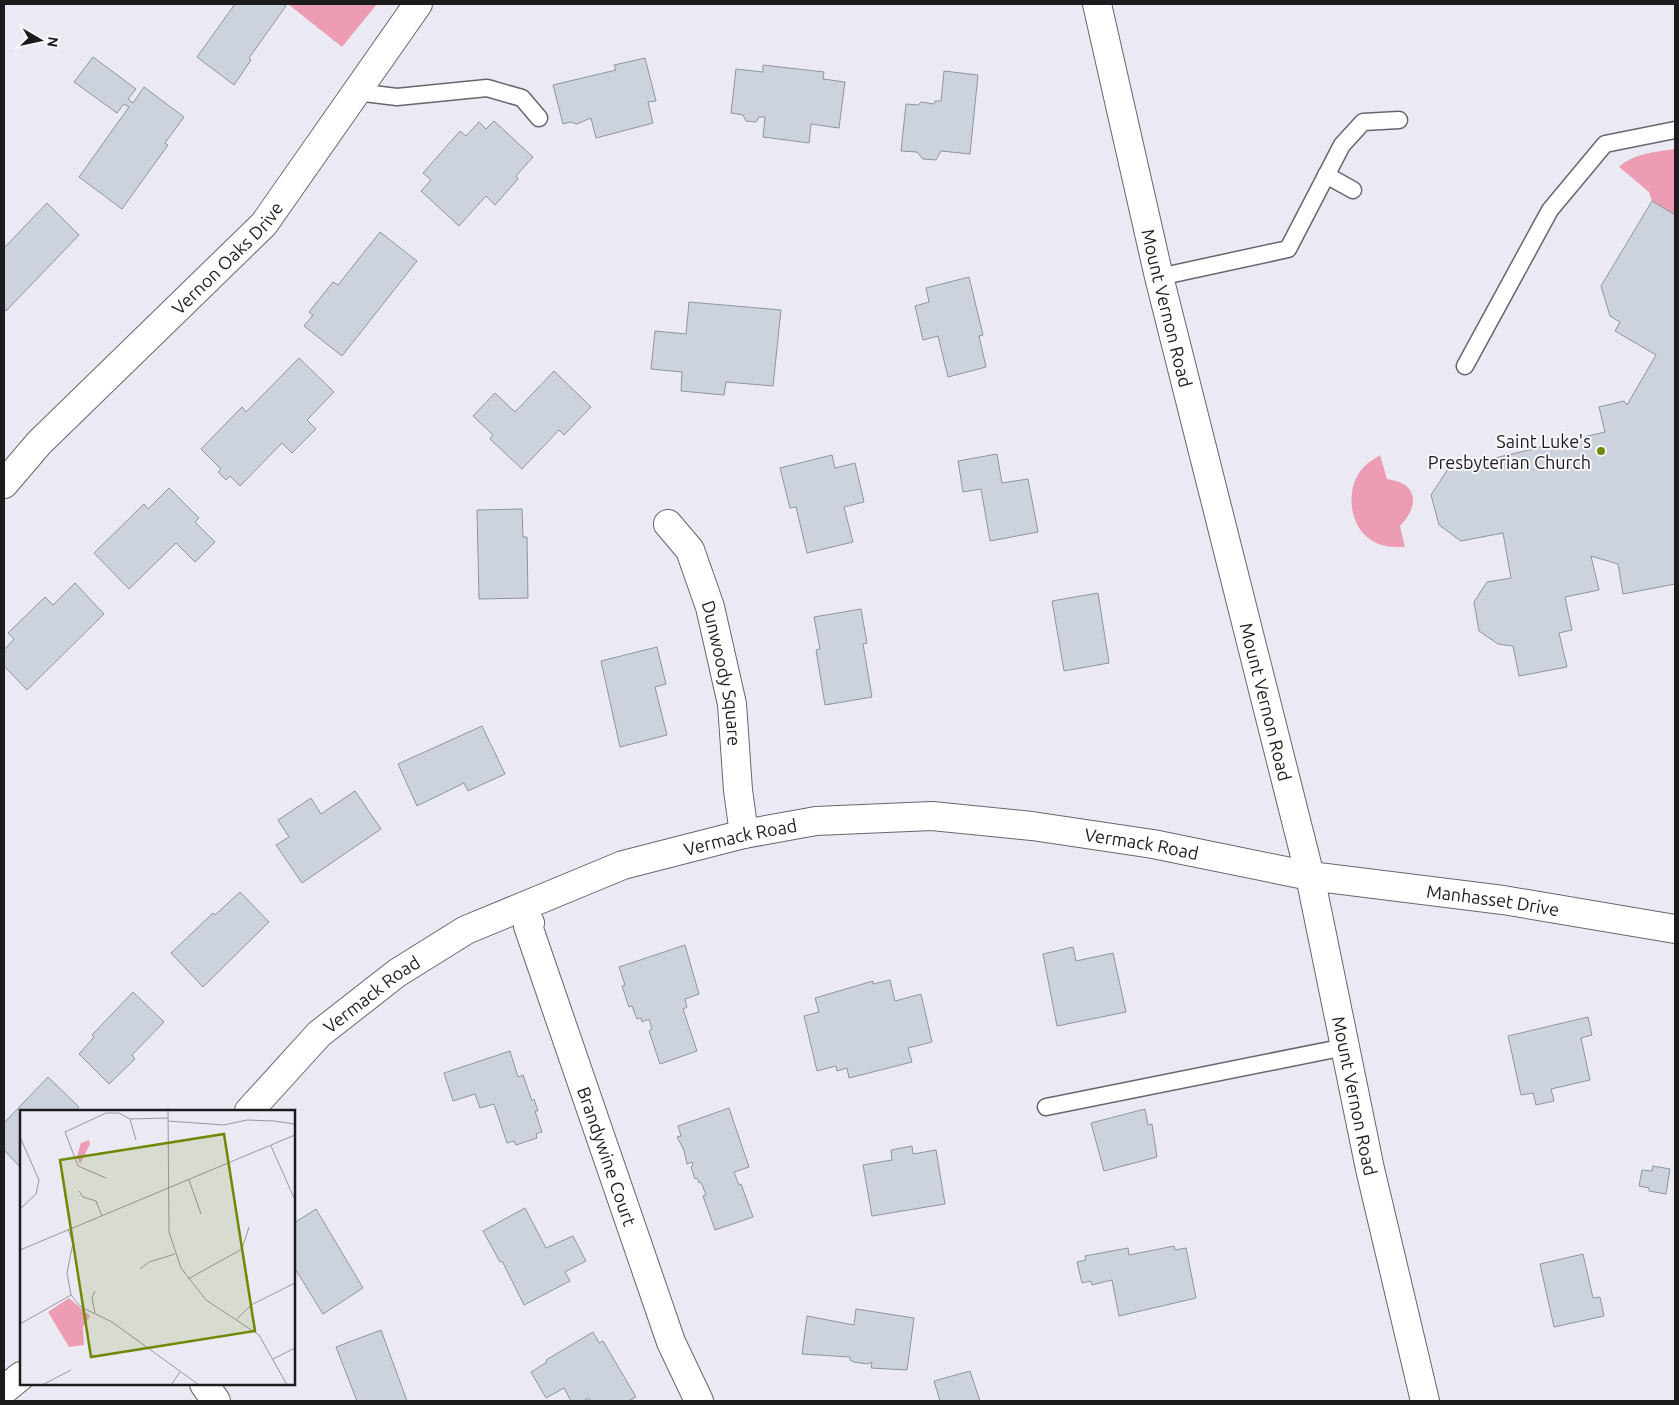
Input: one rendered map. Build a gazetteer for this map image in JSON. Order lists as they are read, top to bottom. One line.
{"streets":{"street":["Vernon Oaks Drive","Mount Vernon Road","Dunwoody Square","Vermack Road","Manhasset Drive","Brandywine Court"]},"crossings":[["Mount Vernon Road","Vermack Road"],["Mount Vernon Road","Manhasset Drive"],["Dunwoody Square","Vermack Road"],["Vermack Road","Manhasset Drive"],["Vermack Road","Brandywine Court"]],"places":["Saint Luke's Presbyterian Church"],"north":"right"}
